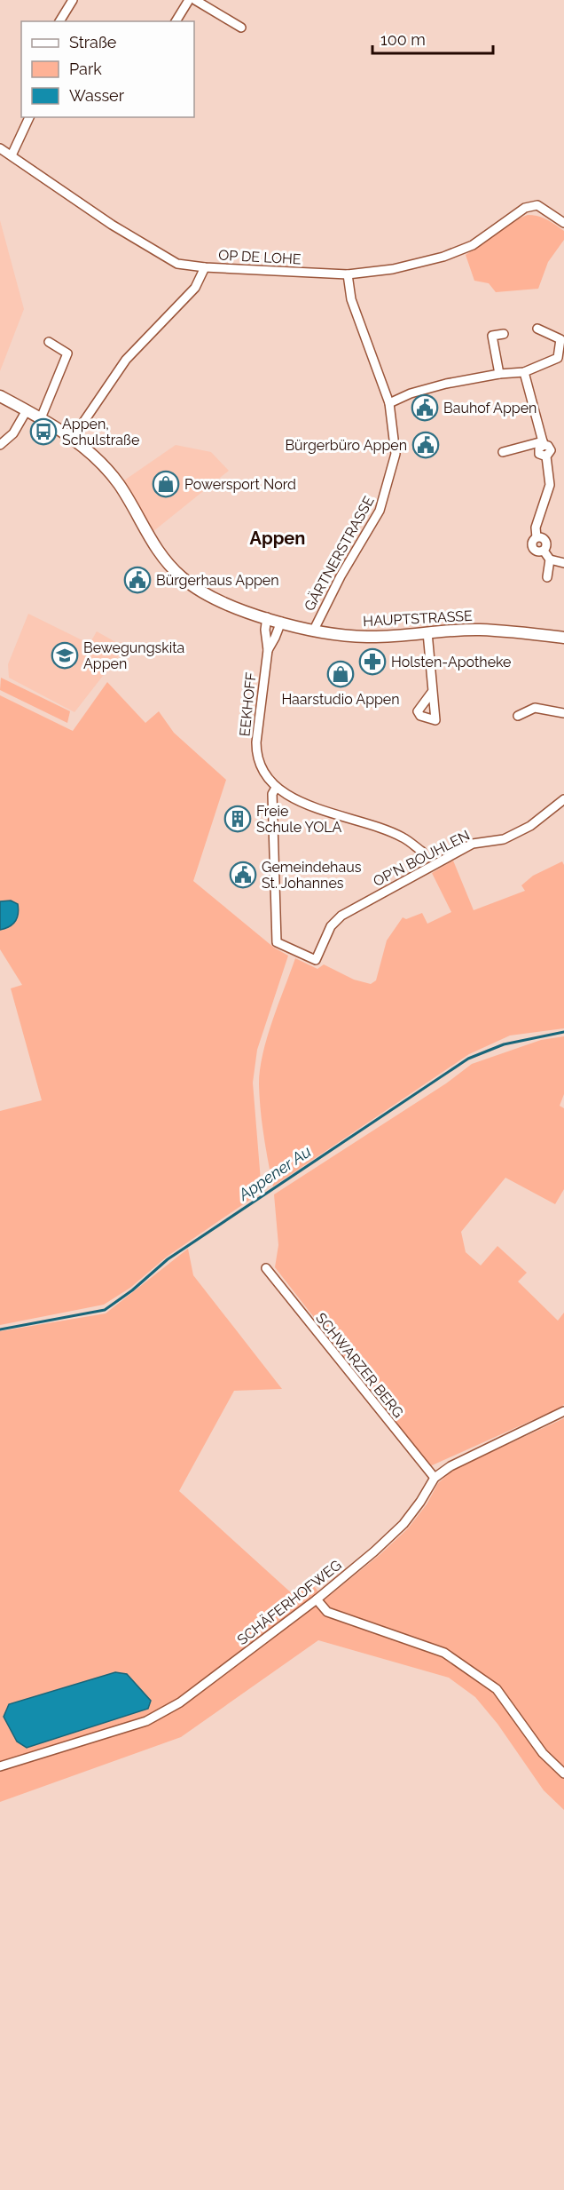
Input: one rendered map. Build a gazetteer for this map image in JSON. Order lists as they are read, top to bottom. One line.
{"streets":{"main road":["HAUPTSTRASSE"],"street":["OP DE LOHE","GÄRTNERSTRASSE","EEKHOFF","OP'N BOUHLEN","SCHWARZER BERG","SCHÄFERHOFWEG"]},"crossings":[["OP DE LOHE","GÄRTNERSTRASSE"],["GÄRTNERSTRASSE","HAUPTSTRASSE"],["HAUPTSTRASSE","EEKHOFF"],["EEKHOFF","OP'N BOUHLEN"],["SCHWARZER BERG","SCHÄFERHOFWEG"]],"districts":["Appen"],"water":["Appener Au"],"places":{"public building":["Bauhof Appen","Bürgerbüro Appen","Bürgerhaus Appen","Gemeindehaus St. Johannes"],"bus stop":["Appen, Schulstraße"],"shop":["Powersport Nord","Haarstudio Appen"],"school or university":["Bewegungskita Appen"],"pharmacy":["Holsten-Apotheke"],"building":["Freie Schule YOLA"]},"legend":["Straße","Park","Wasser"],"scale_bar":"100 m"}
